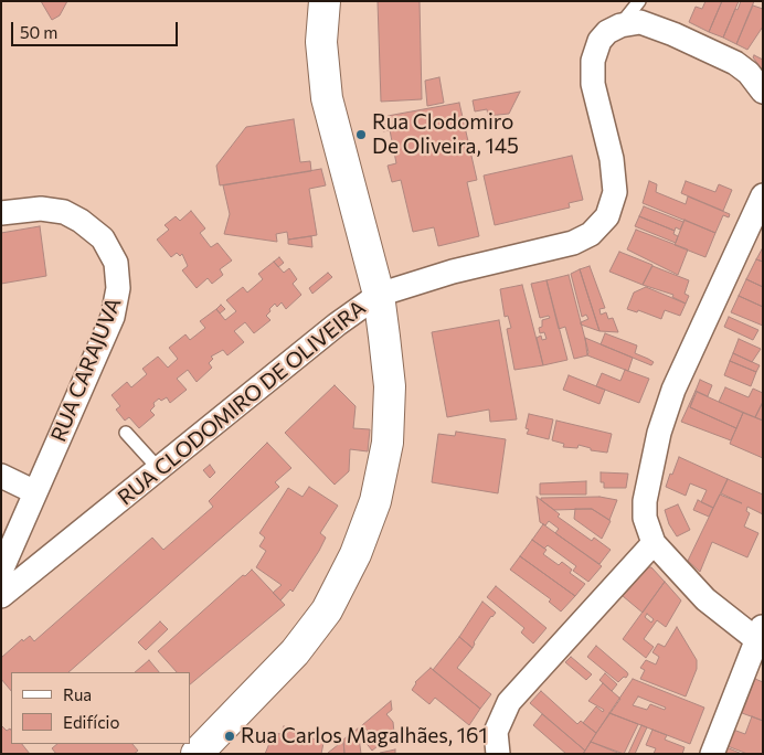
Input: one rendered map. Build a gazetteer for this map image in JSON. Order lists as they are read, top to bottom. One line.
{"streets":{"street":["RUA CARAJUVA","RUA CLODOMIRO DE OLIVEIRA"]},"places":["Rua Clodomiro De Oliveira, 145","Rua Carlos Magalhães, 161"],"legend":["Rua","Edifício"],"scale_bar":"50 m"}
